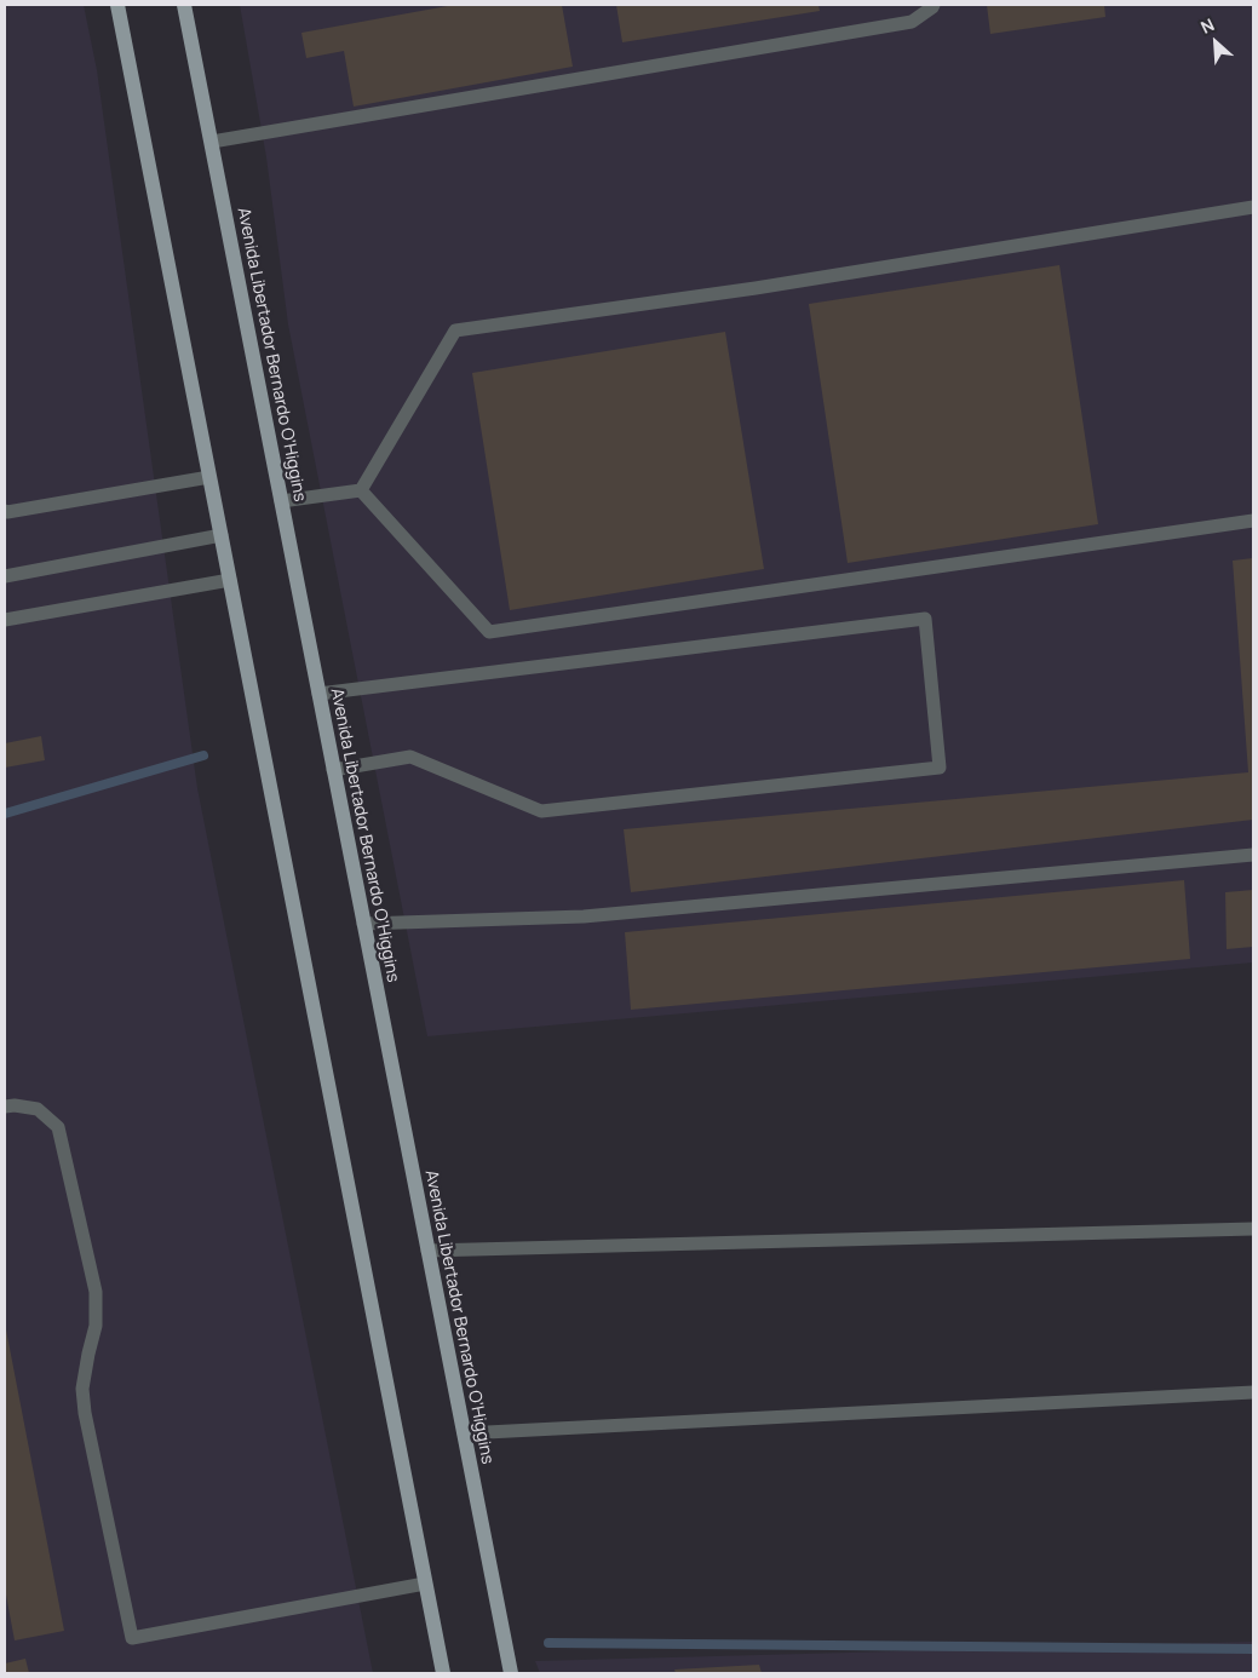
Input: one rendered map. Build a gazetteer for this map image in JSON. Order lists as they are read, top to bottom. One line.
{"streets":{"main road":["Avenida Libertador Bernardo O'Higgins"]},"north":"top left"}
